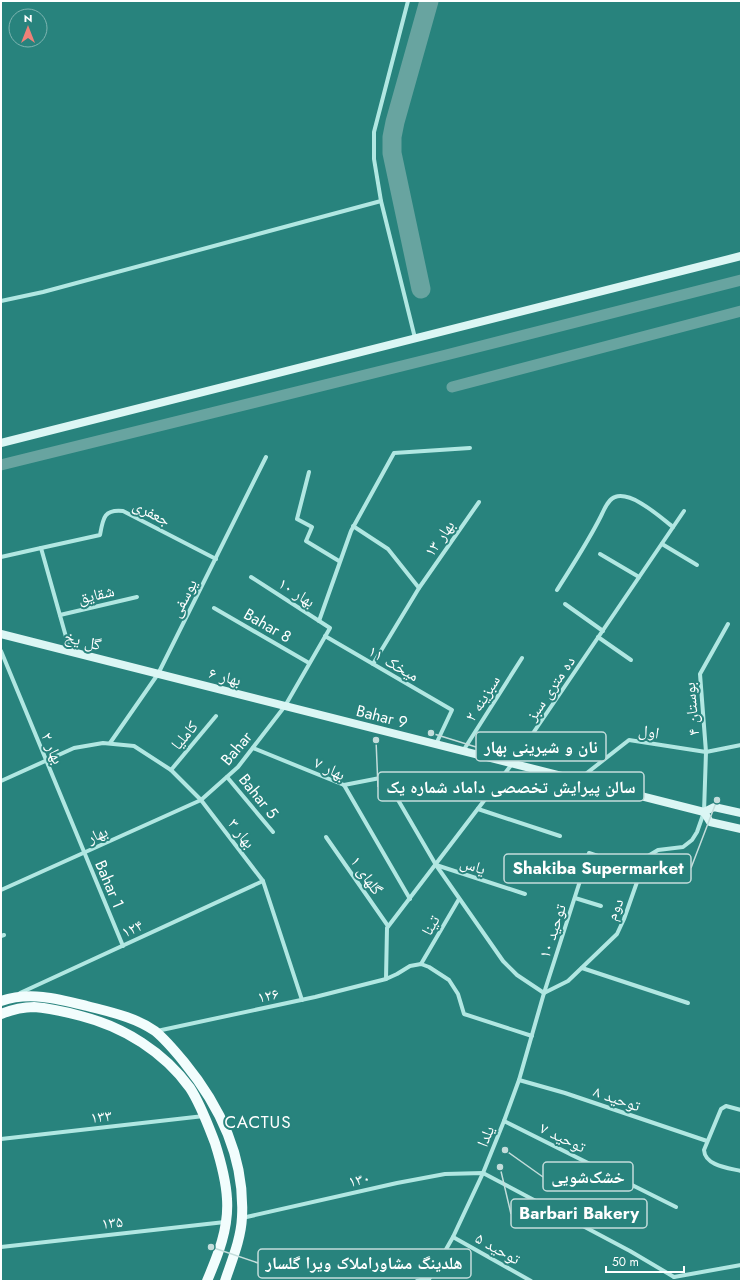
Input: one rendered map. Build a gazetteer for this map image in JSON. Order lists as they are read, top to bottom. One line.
{"streets":{"main road":["گل یخ","بهار ۶","Bahar 9"],"street":["جعفری","بهار ۱۳","بهار ۱۰","شقایق","یوسفی","Bahar 8","میخک ۱۱","ده متری سبز","سبزینه ۲","بوستان ۴","اول","کاملیا","بهار ۲","Bahar","بهار ۷","Bahar 5","بهار ۳","بهار","یاس","گلهای ۱","Bahar 1","دوم","تینا","۱۲۴","توحید ۱۰","۱۲۶","توحید ۸","۱۳۳","یلدا","توحید ۷","۱۳۰","۱۳۵","توحید ۵"]},"crossings":[["جعفری","یوسفی"],["بهار ۱۳","میخک ۱۱"],["بهار ۱۰","Bahar"],["یوسفی","گل یخ"],["یوسفی","بهار ۶"],["یوسفی","بهار ۳"],["Bahar 8","Bahar"],["گل یخ","بهار ۶"],["میخک ۱۱","Bahar 9"],["میخک ۱۱","Bahar"],["بهار ۶","Bahar 9"],["بهار ۶","Bahar"],["ده متری سبز","Bahar 9"],["ده متری سبز","بهار ۷"],["ده متری سبز","یاس"],["ده متری سبز","گلهای ۱"],["سبزینه ۲","Bahar 9"],["بوستان ۴","Bahar 9"],["بوستان ۴","اول"],["بوستان ۴","دوم"],["Bahar 9","اول"],["Bahar 9","Bahar"],["Bahar 9","دوم"],["کاملیا","بهار ۳"],["بهار ۲","بهار ۳"],["بهار ۲","بهار"],["بهار ۲","Bahar 1"],["Bahar","بهار ۷"],["Bahar","Bahar 5"],["Bahar","بهار ۳"],["Bahar","بهار"],["بهار ۳","بهار"],["بهار ۳","۱۲۴"],["بهار ۳","۱۲۶"],["بهار","Bahar 1"],["Bahar 1","۱۲۴"],["دوم","توحید ۱۰"],["دوم","یلدا"],["تینا","۱۲۶"],["توحید ۱۰","یلدا"],["توحید ۸","یلدا"],["یلدا","توحید ۷"],["یلدا","۱۳۰"],["یلدا","توحید ۵"]],"districts":["CACTUS"],"places":["نان و شیرینی بهار","سالن پیرایش تخصصی داماد شماره یک","Shakiba Supermarket","خشک‌شویی","Barbari Bakery","هلدینگ مشاوراملاک ویرا گلسار"],"scale_bar":"50 m","north":"top"}
